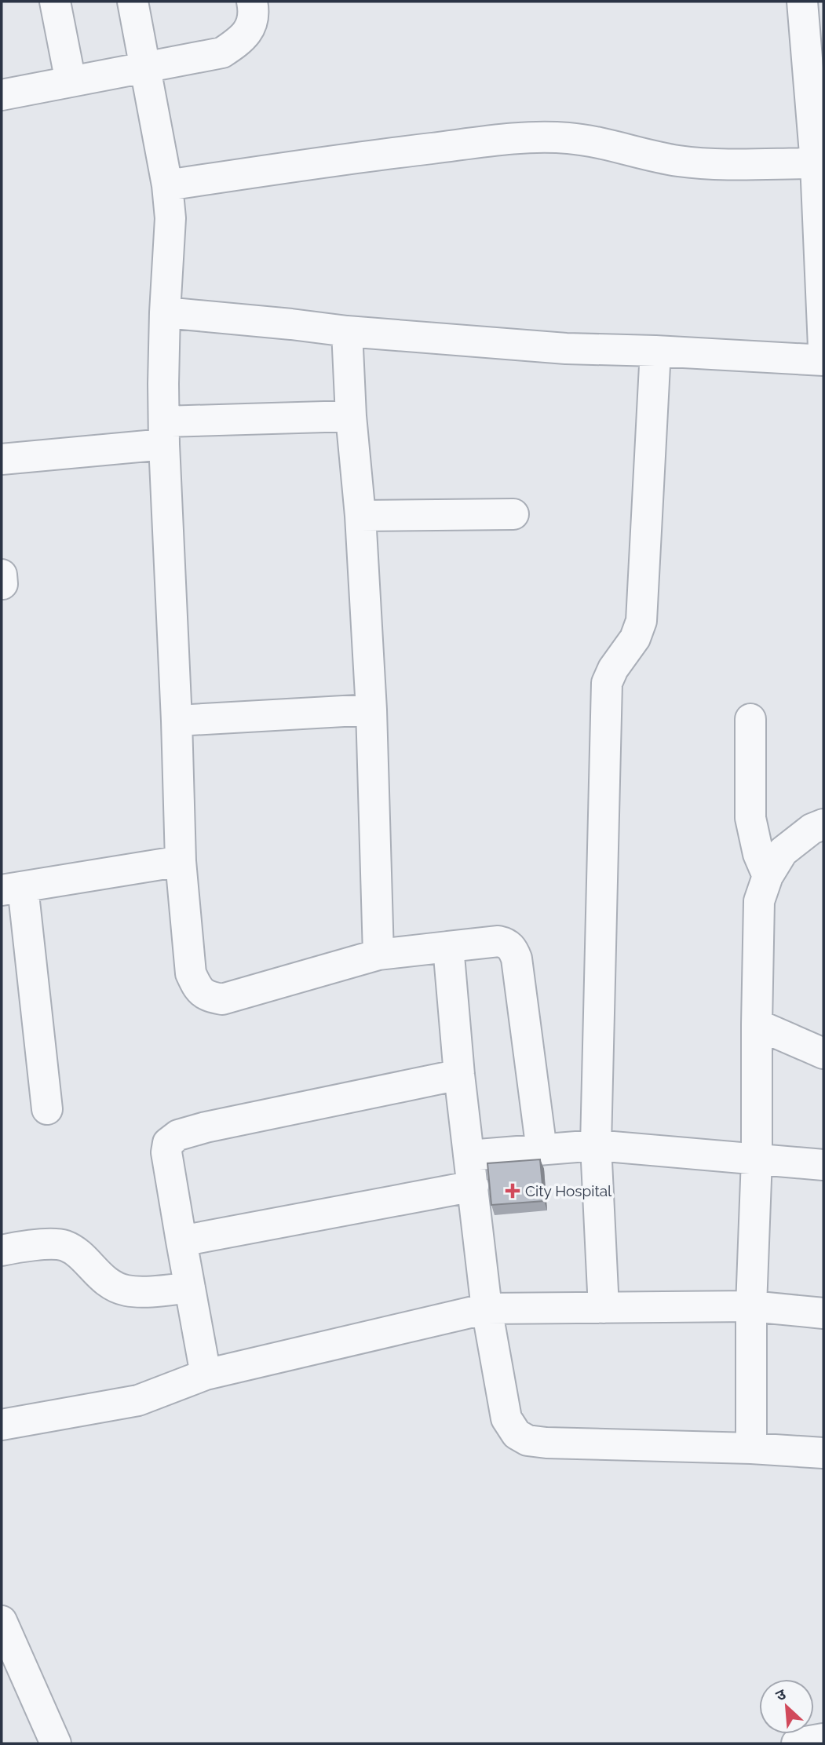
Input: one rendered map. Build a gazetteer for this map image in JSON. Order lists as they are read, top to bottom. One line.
{"places":{"health":["City Hospital"]},"north":"top left"}
